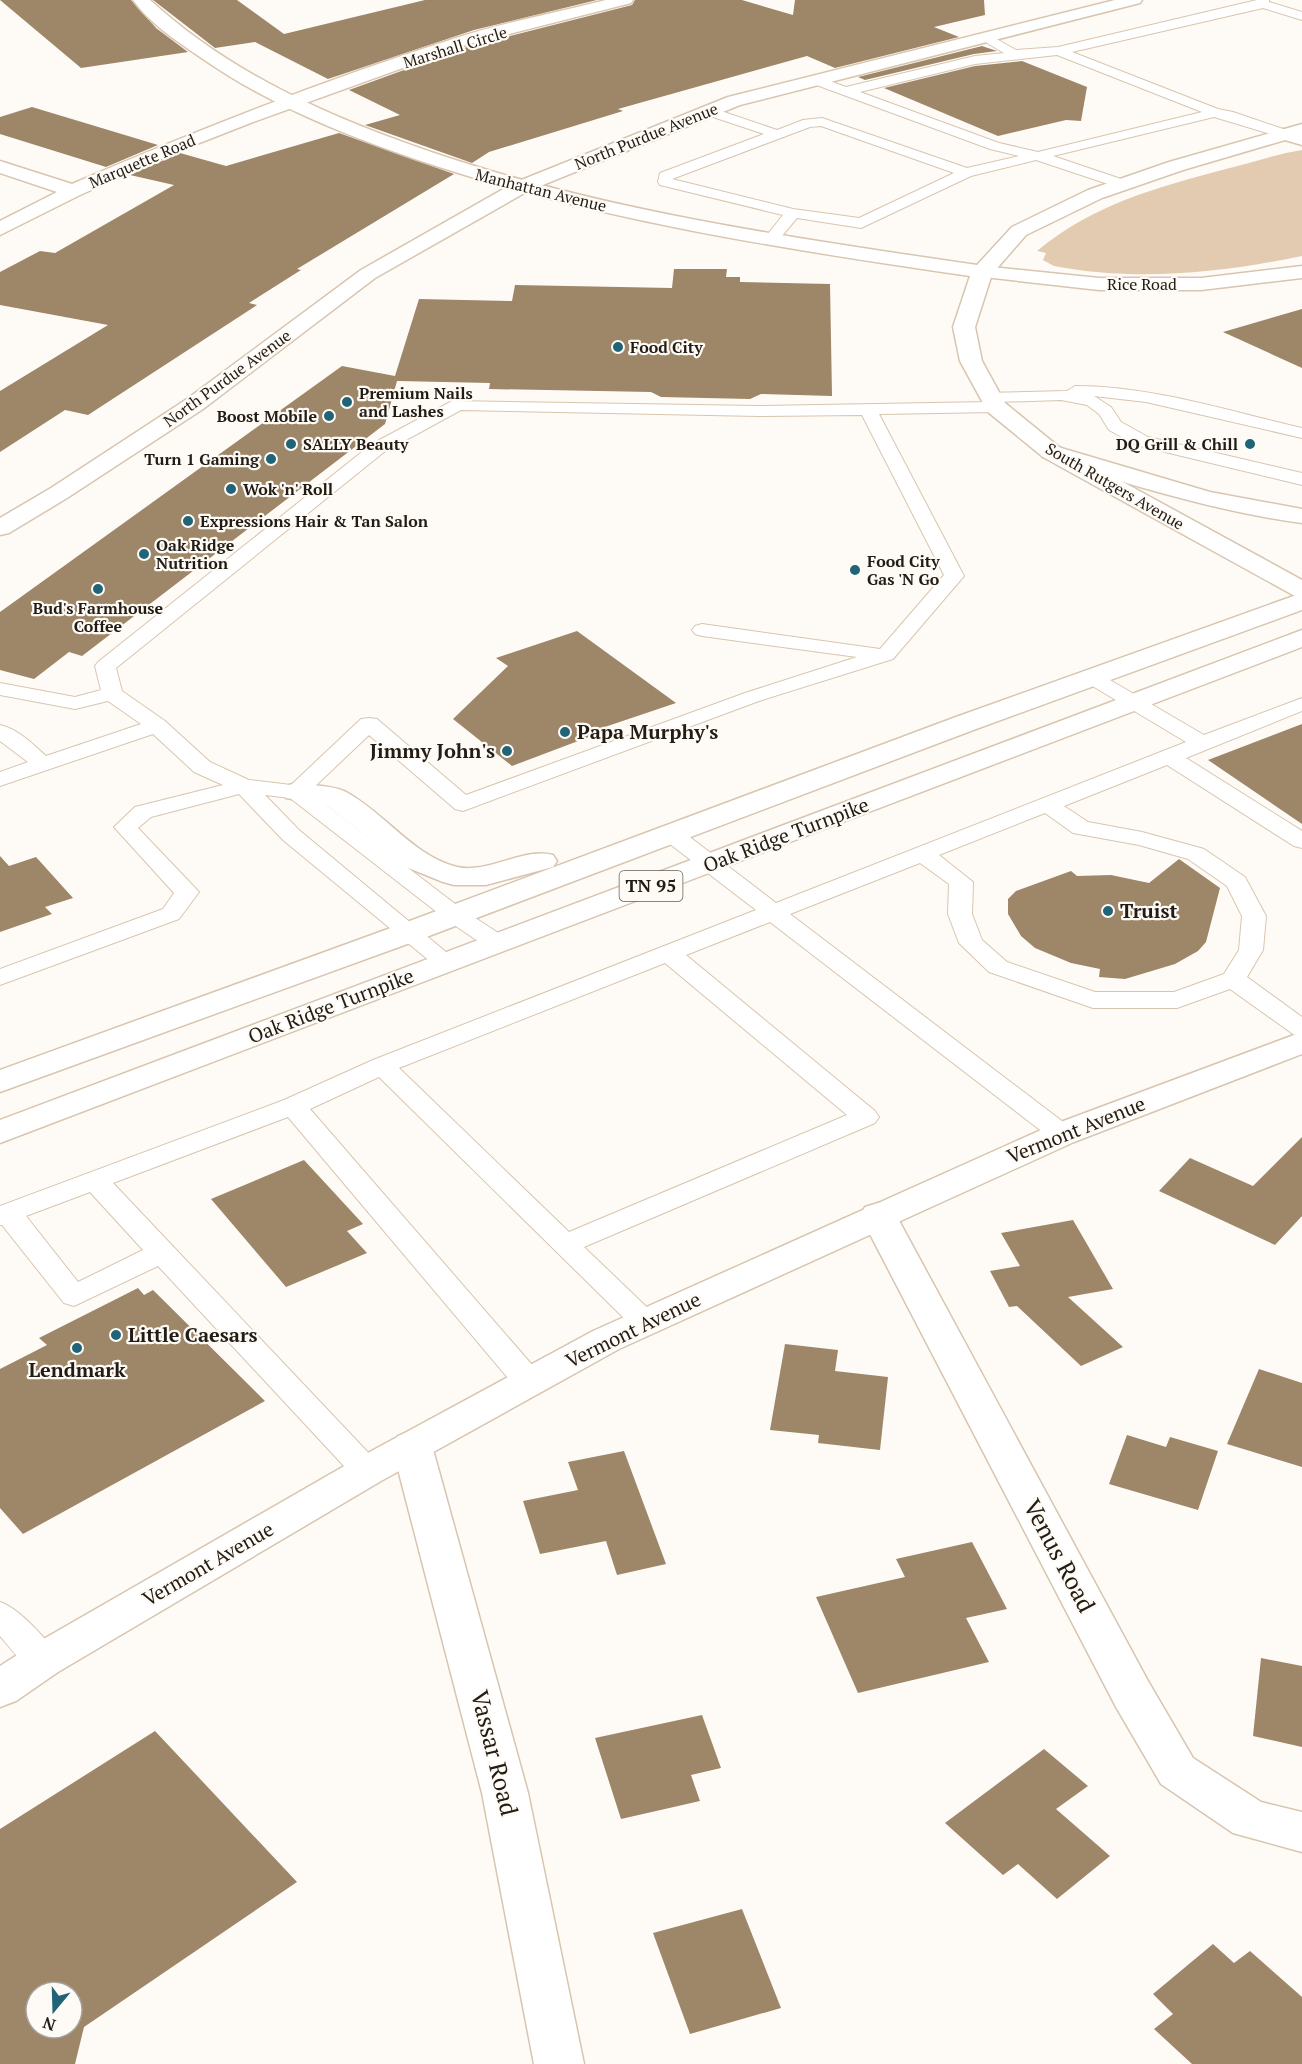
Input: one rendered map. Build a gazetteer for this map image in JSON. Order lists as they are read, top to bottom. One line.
{"streets":{"main road":["Marshall Circle","North Purdue Avenue","Marquette Road","Manhattan Avenue","Rice Road","South Rutgers Avenue","Oak Ridge Turnpike","TN 95","Vermont Avenue","Venus Road","Vassar Road"]},"crossings":[["Marshall Circle","Marquette Road"],["Marshall Circle","Manhattan Avenue"],["North Purdue Avenue","Manhattan Avenue"],["Marquette Road","Manhattan Avenue"],["Manhattan Avenue","Rice Road"],["Manhattan Avenue","South Rutgers Avenue"],["Rice Road","South Rutgers Avenue"],["Vermont Avenue","Venus Road"],["Vermont Avenue","Vassar Road"]],"places":["Food City","Premium Nails and Lashes","Boost Mobile","SALLY Beauty","DQ Grill & Chill","Turn 1 Gaming","Wok 'n' Roll","Expressions Hair & Tan Salon","Oak Ridge Nutrition","Food City Gas 'N Go","Bud's Farmhouse Coffee","Papa Murphy's","Jimmy John's","Truist","Little Caesars","Lendmark"],"north":"bottom"}
